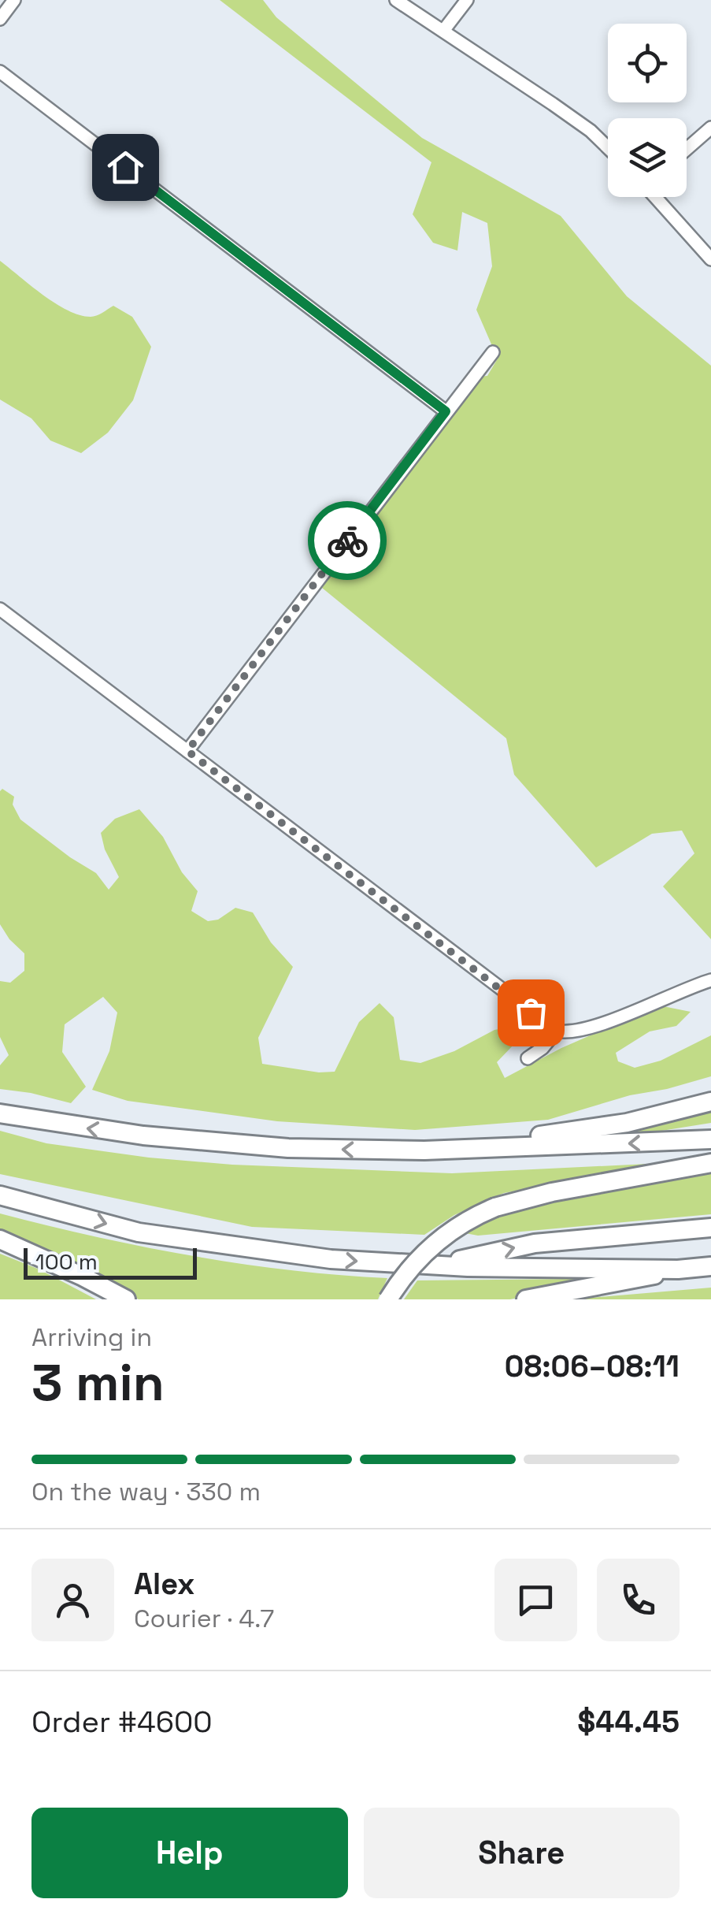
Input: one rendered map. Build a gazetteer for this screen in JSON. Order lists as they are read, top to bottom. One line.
{"scale_bar":"100 m","page":{"scale":"100 m","heading":["3 min","Arriving in","08:06–08:11"],"panel":["Alex","Courier · 4.7","Order #4600","$44.45"],"bar":"On the way · 330 m","buttons":["Help","Share"]}}
